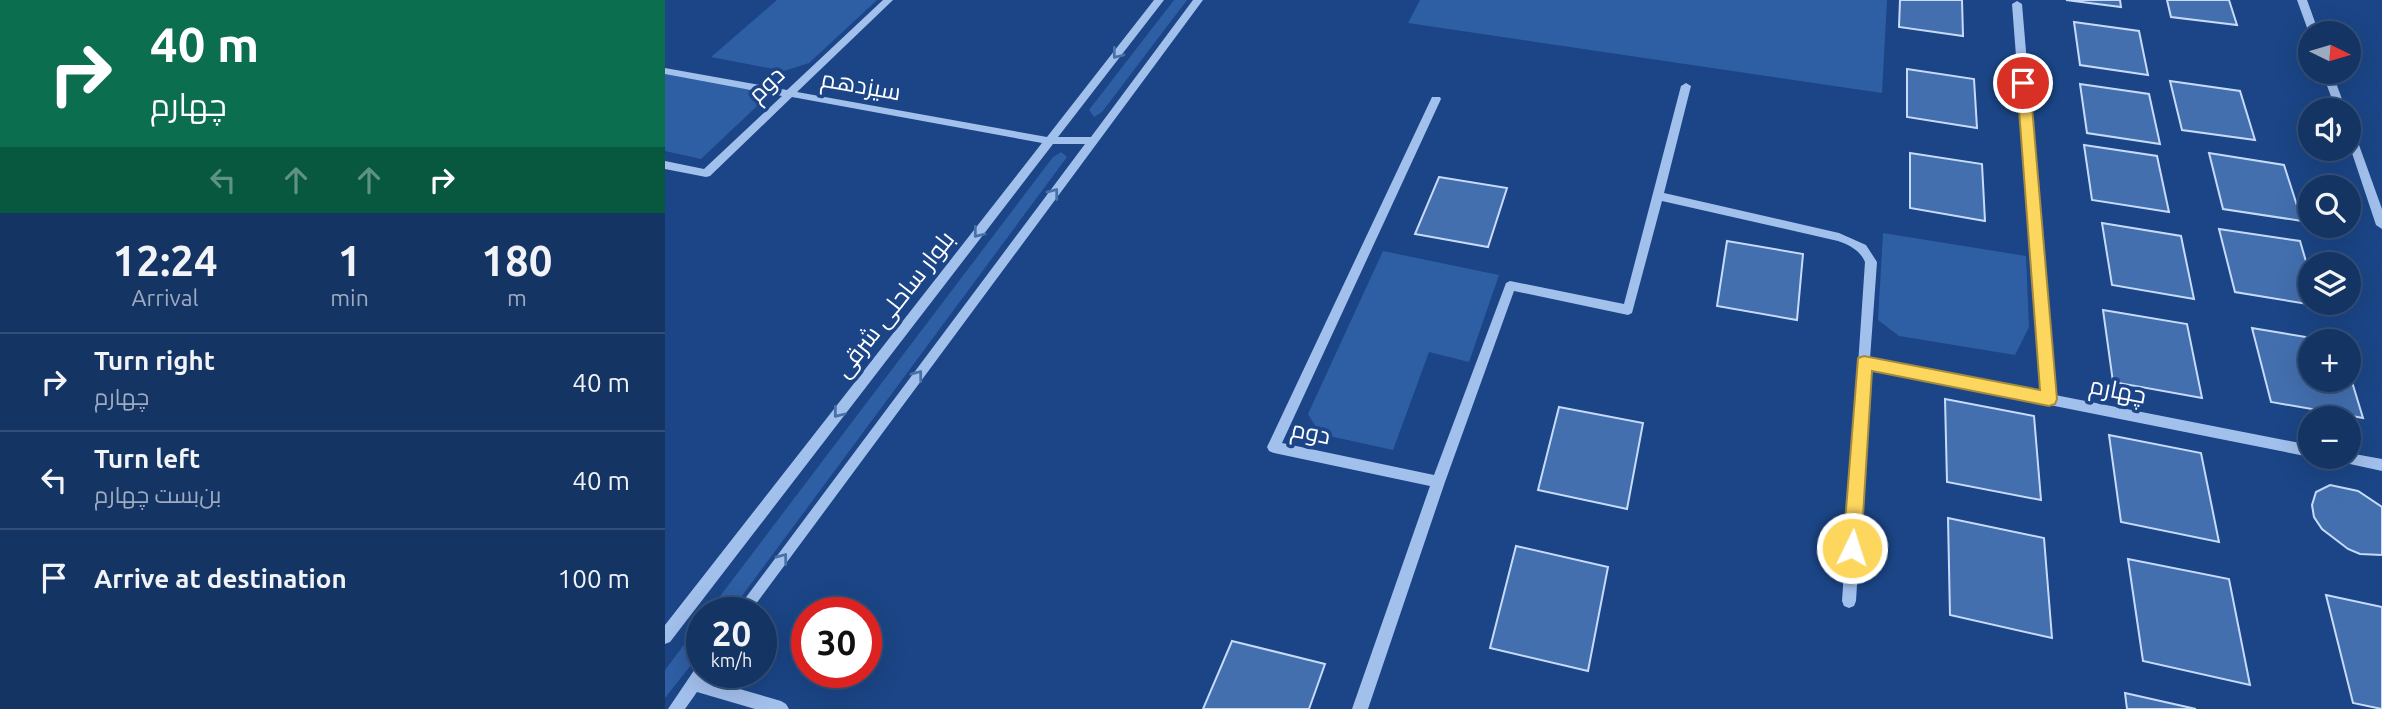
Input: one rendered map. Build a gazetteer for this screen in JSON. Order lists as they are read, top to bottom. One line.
{"streets":{"street":["دوم","سیزدهم","بلوار ساحلی شرقی","چهارم"]},"crossings":[["دوم","سیزدهم"],["سیزدهم","بلوار ساحلی شرقی"]],"north":"right","page":{"turn":["40 m","چهارم"],"map_buttons":["+","−"],"eta":["12:24","Arrival","1","min","180","m"],"list":[{"name":"Turn right","note":"چهارم","value":"40 m"},{"name":"Turn left","note":"بن‌بست چهارم","value":"40 m"},{"name":"Arrive at destination","value":"100 m"}],"speed":"20 km/h","limit":"30"}}
